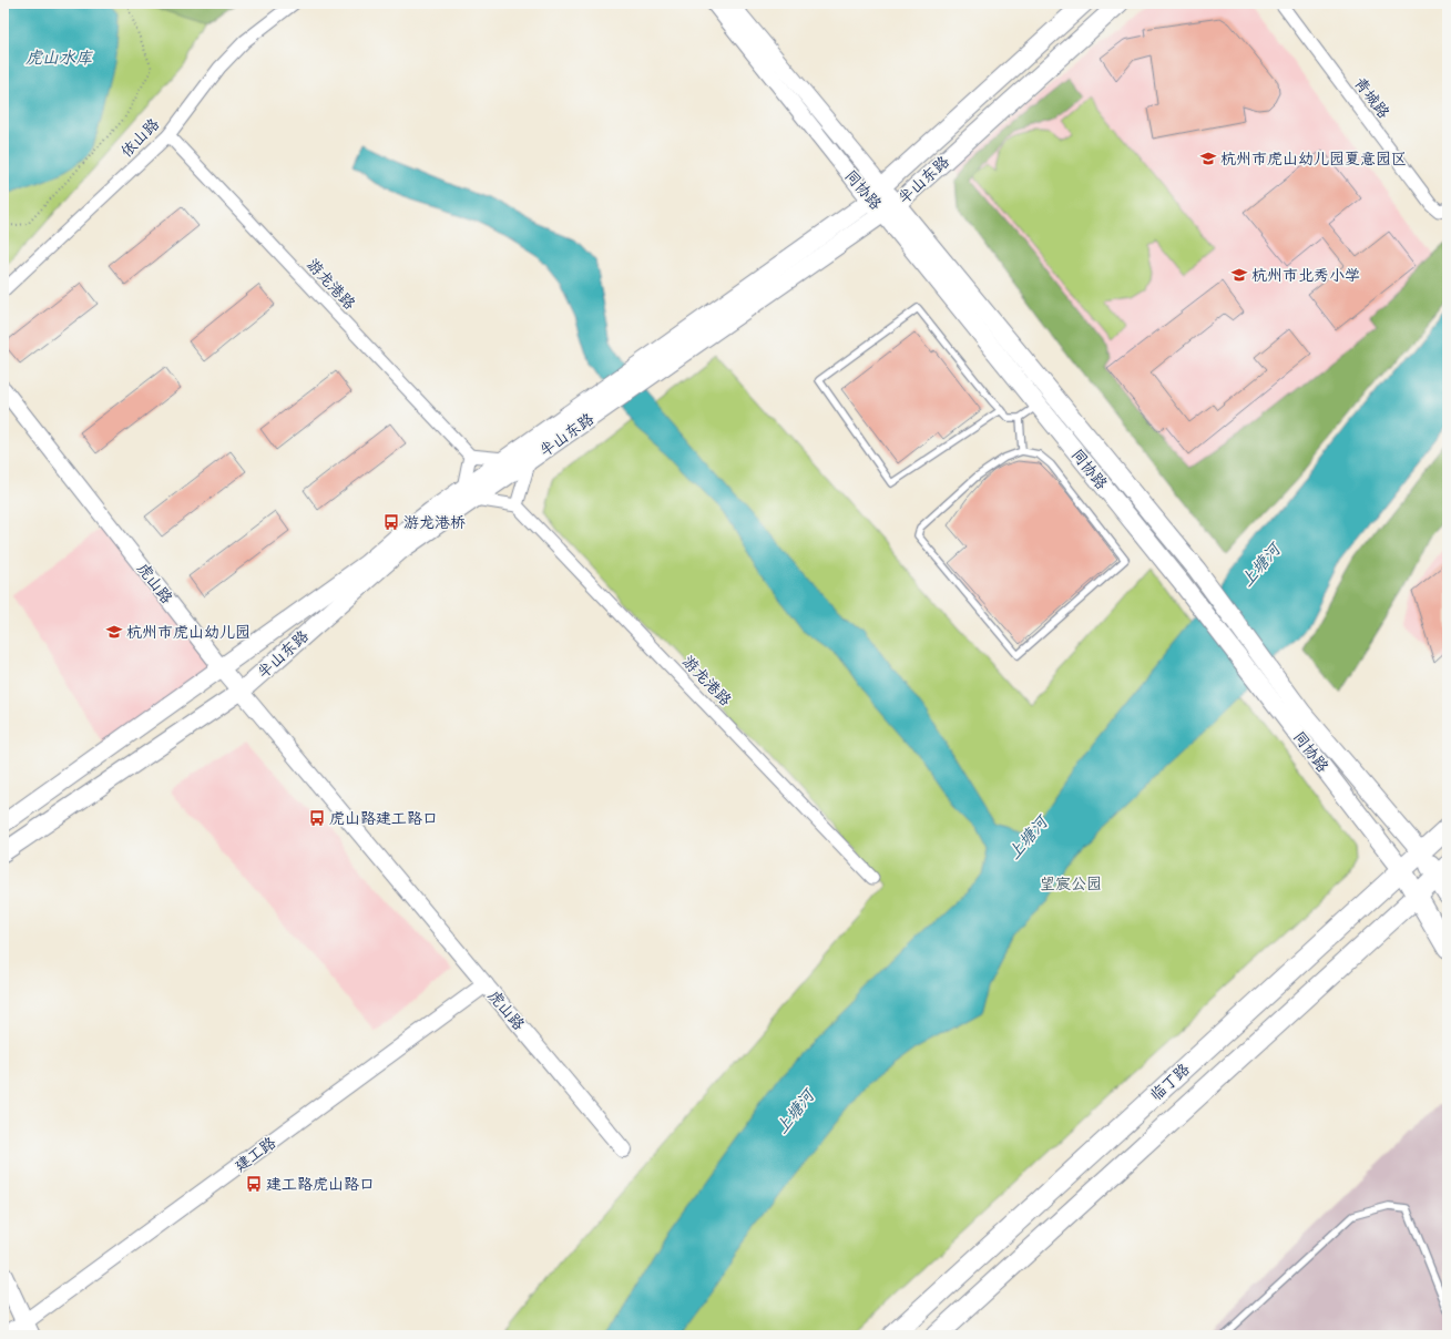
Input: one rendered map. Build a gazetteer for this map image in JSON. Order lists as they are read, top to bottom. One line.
{"streets":{"main road":["半山东路","同协路","临丁路"],"street":["青城路","依山路","游龙港路","虎山路","建工路"]},"crossings":[["依山路","游龙港路"],["半山东路","同协路"],["半山东路","虎山路"],["同协路","临丁路"],["虎山路","建工路"]],"water":["虎山水库","上塘河"],"parks":["望宸公园"],"places":{"school or university":["杭州市虎山幼儿园夏意园区","杭州市北秀小学","杭州市虎山幼儿园"],"bus stop":["游龙港桥","虎山路建工路口","建工路虎山路口"]}}
